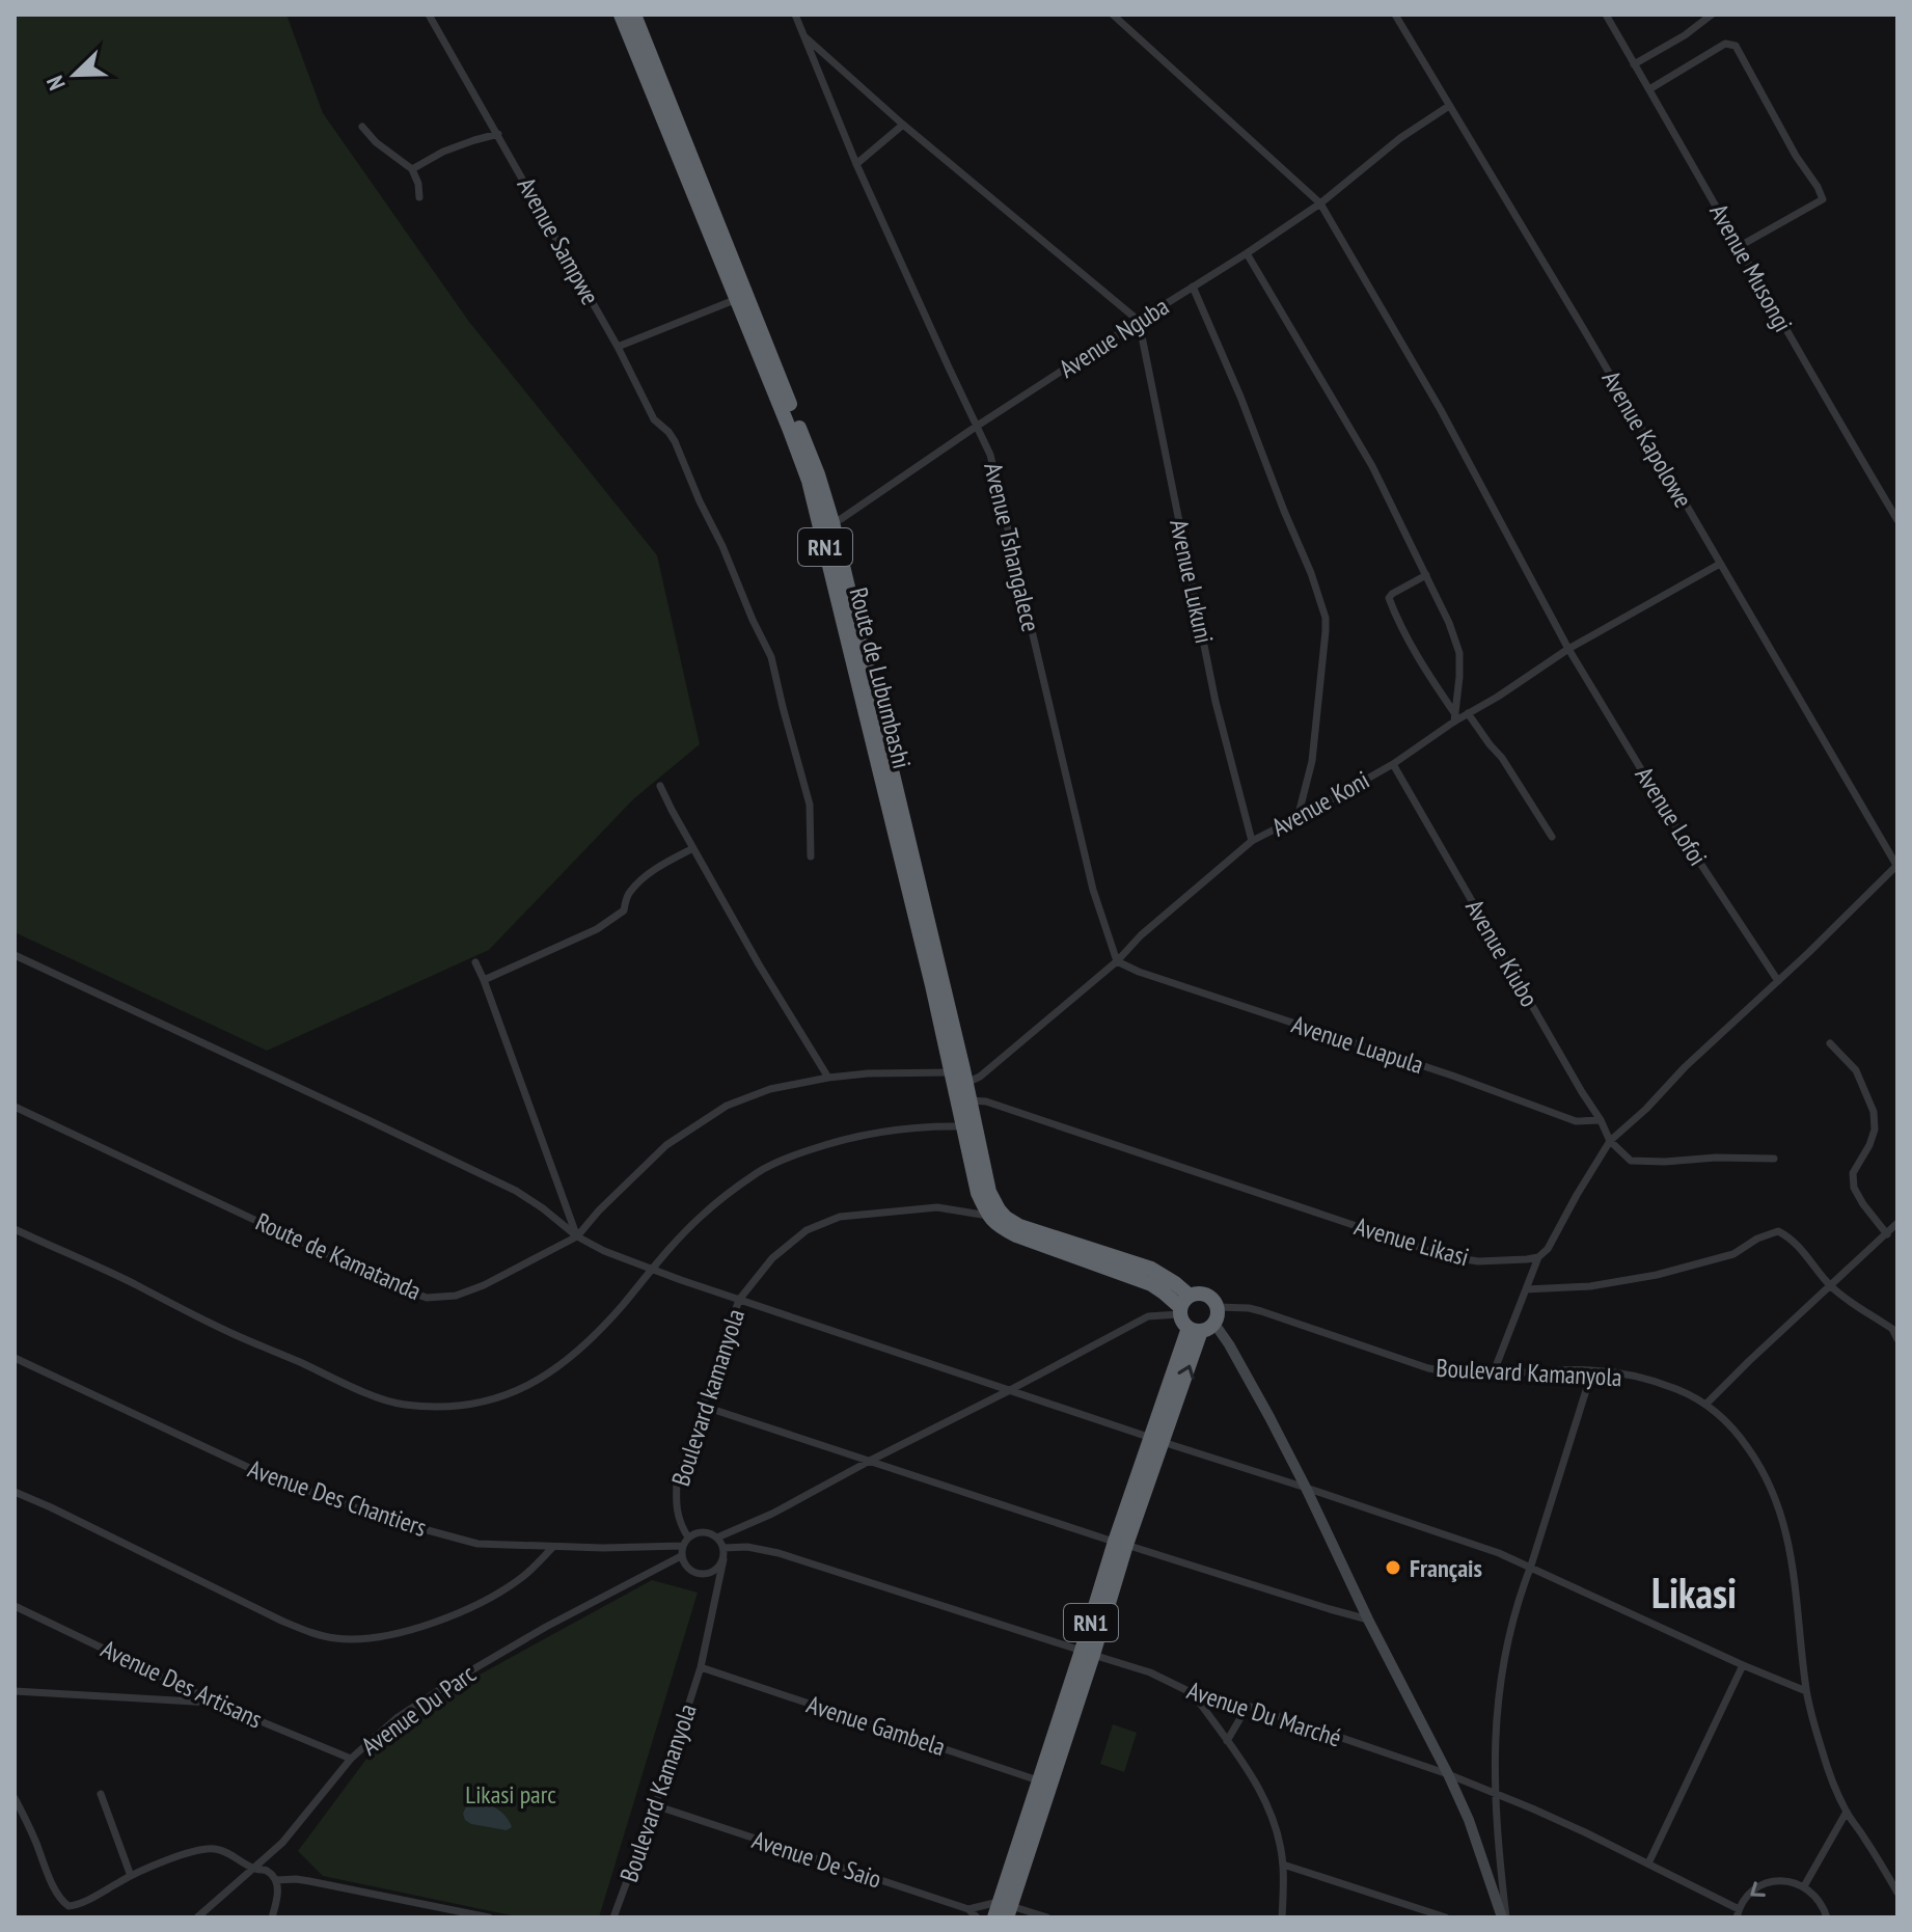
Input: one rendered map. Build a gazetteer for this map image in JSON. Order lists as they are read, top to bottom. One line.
{"streets":{"highway":["RN1","Route de Lubumbashi"],"street":["Avenue Sampwe","Avenue Musongi","Avenue Nguba","Avenue Kapolowe","Avenue Tshangalece","Avenue Lukuni","Avenue Koni","Avenue Lofoi","Avenue Kiubo","Avenue Luapula","Avenue Likasi","Route de Kamatanda","Boulevard Kamanyola","Boulevard kamanyola","Avenue Des Chantiers","Avenue Des Artisans","Avenue Du Parc","Avenue Du Marché","Avenue Gambela","Avenue De Saio"]},"crossings":[["Avenue Nguba","Avenue Kapolowe"],["Avenue Nguba","Avenue Tshangalece"],["Avenue Nguba","Avenue Lukuni"],["Avenue Nguba","Route de Lubumbashi"],["Avenue Nguba","Avenue Lofoi"],["Avenue Kapolowe","Avenue Koni"],["RN1","Boulevard Kamanyola"],["RN1","Avenue Du Marché"],["RN1","Avenue Gambela"],["Avenue Tshangalece","Avenue Koni"],["Avenue Tshangalece","Avenue Luapula"],["Avenue Lukuni","Avenue Koni"],["Route de Lubumbashi","Avenue Koni"],["Route de Lubumbashi","Avenue Likasi"],["Route de Lubumbashi","Route de Kamatanda"],["Route de Lubumbashi","Boulevard kamanyola"],["Avenue Koni","Avenue Lofoi"],["Avenue Koni","Avenue Kiubo"],["Avenue Koni","Avenue Luapula"],["Avenue Koni","Route de Kamatanda"],["Avenue Kiubo","Avenue Luapula"],["Boulevard Kamanyola","Boulevard kamanyola"],["Boulevard Kamanyola","Avenue Des Chantiers"],["Boulevard Kamanyola","Avenue Du Parc"],["Boulevard Kamanyola","Avenue Du Marché"],["Boulevard Kamanyola","Avenue Gambela"],["Boulevard Kamanyola","Avenue De Saio"],["Boulevard kamanyola","Avenue Des Chantiers"],["Boulevard kamanyola","Avenue Du Parc"],["Boulevard kamanyola","Avenue Du Marché"],["Avenue Des Chantiers","Avenue Du Parc"],["Avenue Des Chantiers","Avenue Du Marché"],["Avenue Des Artisans","Avenue Du Parc"],["Avenue Du Parc","Avenue Du Marché"]],"districts":["Likasi"],"parks":["Likasi parc"],"places":["Français"],"north":"bottom left"}
